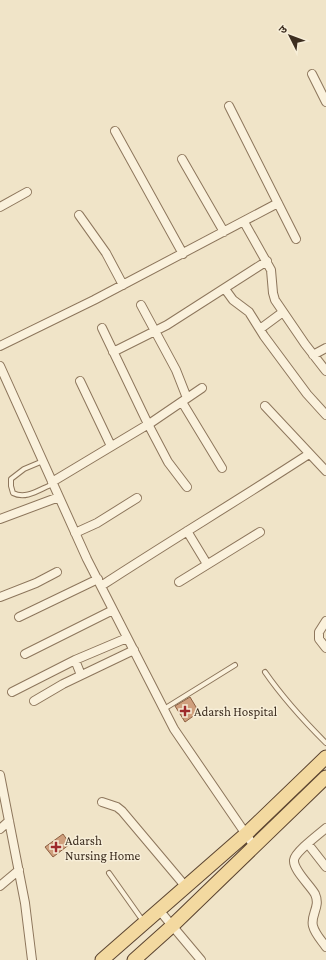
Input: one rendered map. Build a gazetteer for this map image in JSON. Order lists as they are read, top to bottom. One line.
{"places":{"health":["Adarsh Hospital","Adarsh Nursing Home"]},"north":"top left"}
